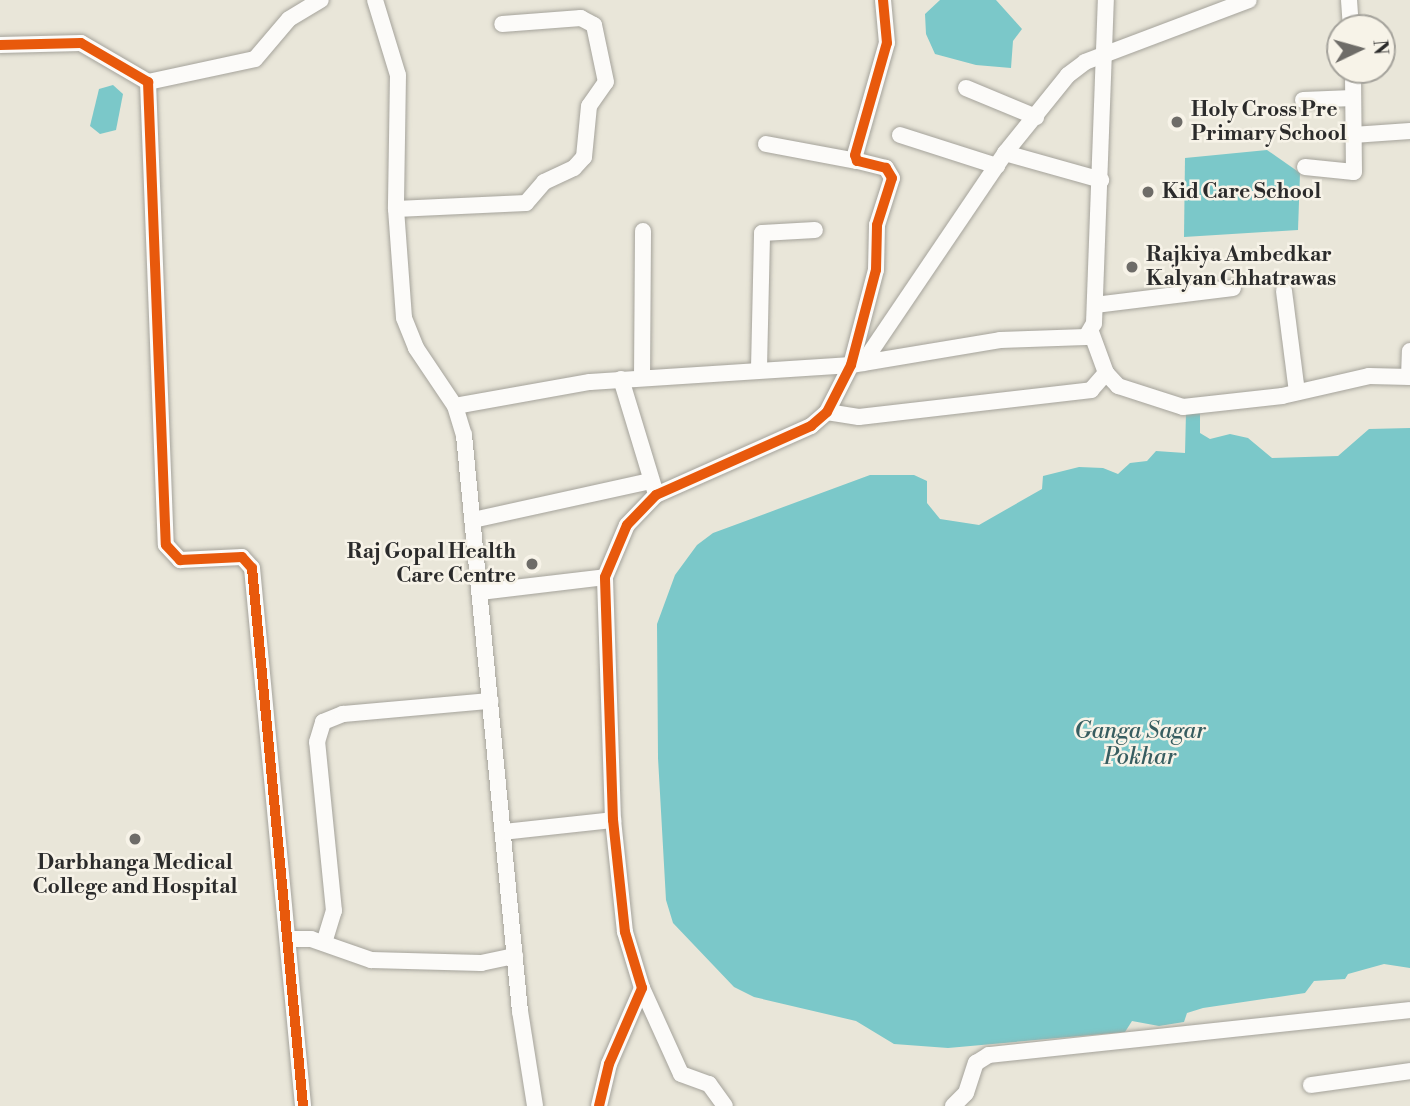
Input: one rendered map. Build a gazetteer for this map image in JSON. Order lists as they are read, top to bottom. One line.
{"water":["Ganga Sagar Pokhar"],"places":["Holy Cross Pre Primary School","Kid Care School","Rajkiya Ambedkar Kalyan Chhatrawas","Raj Gopal Health Care Centre","Darbhanga Medical College and Hospital"],"north":"right"}
